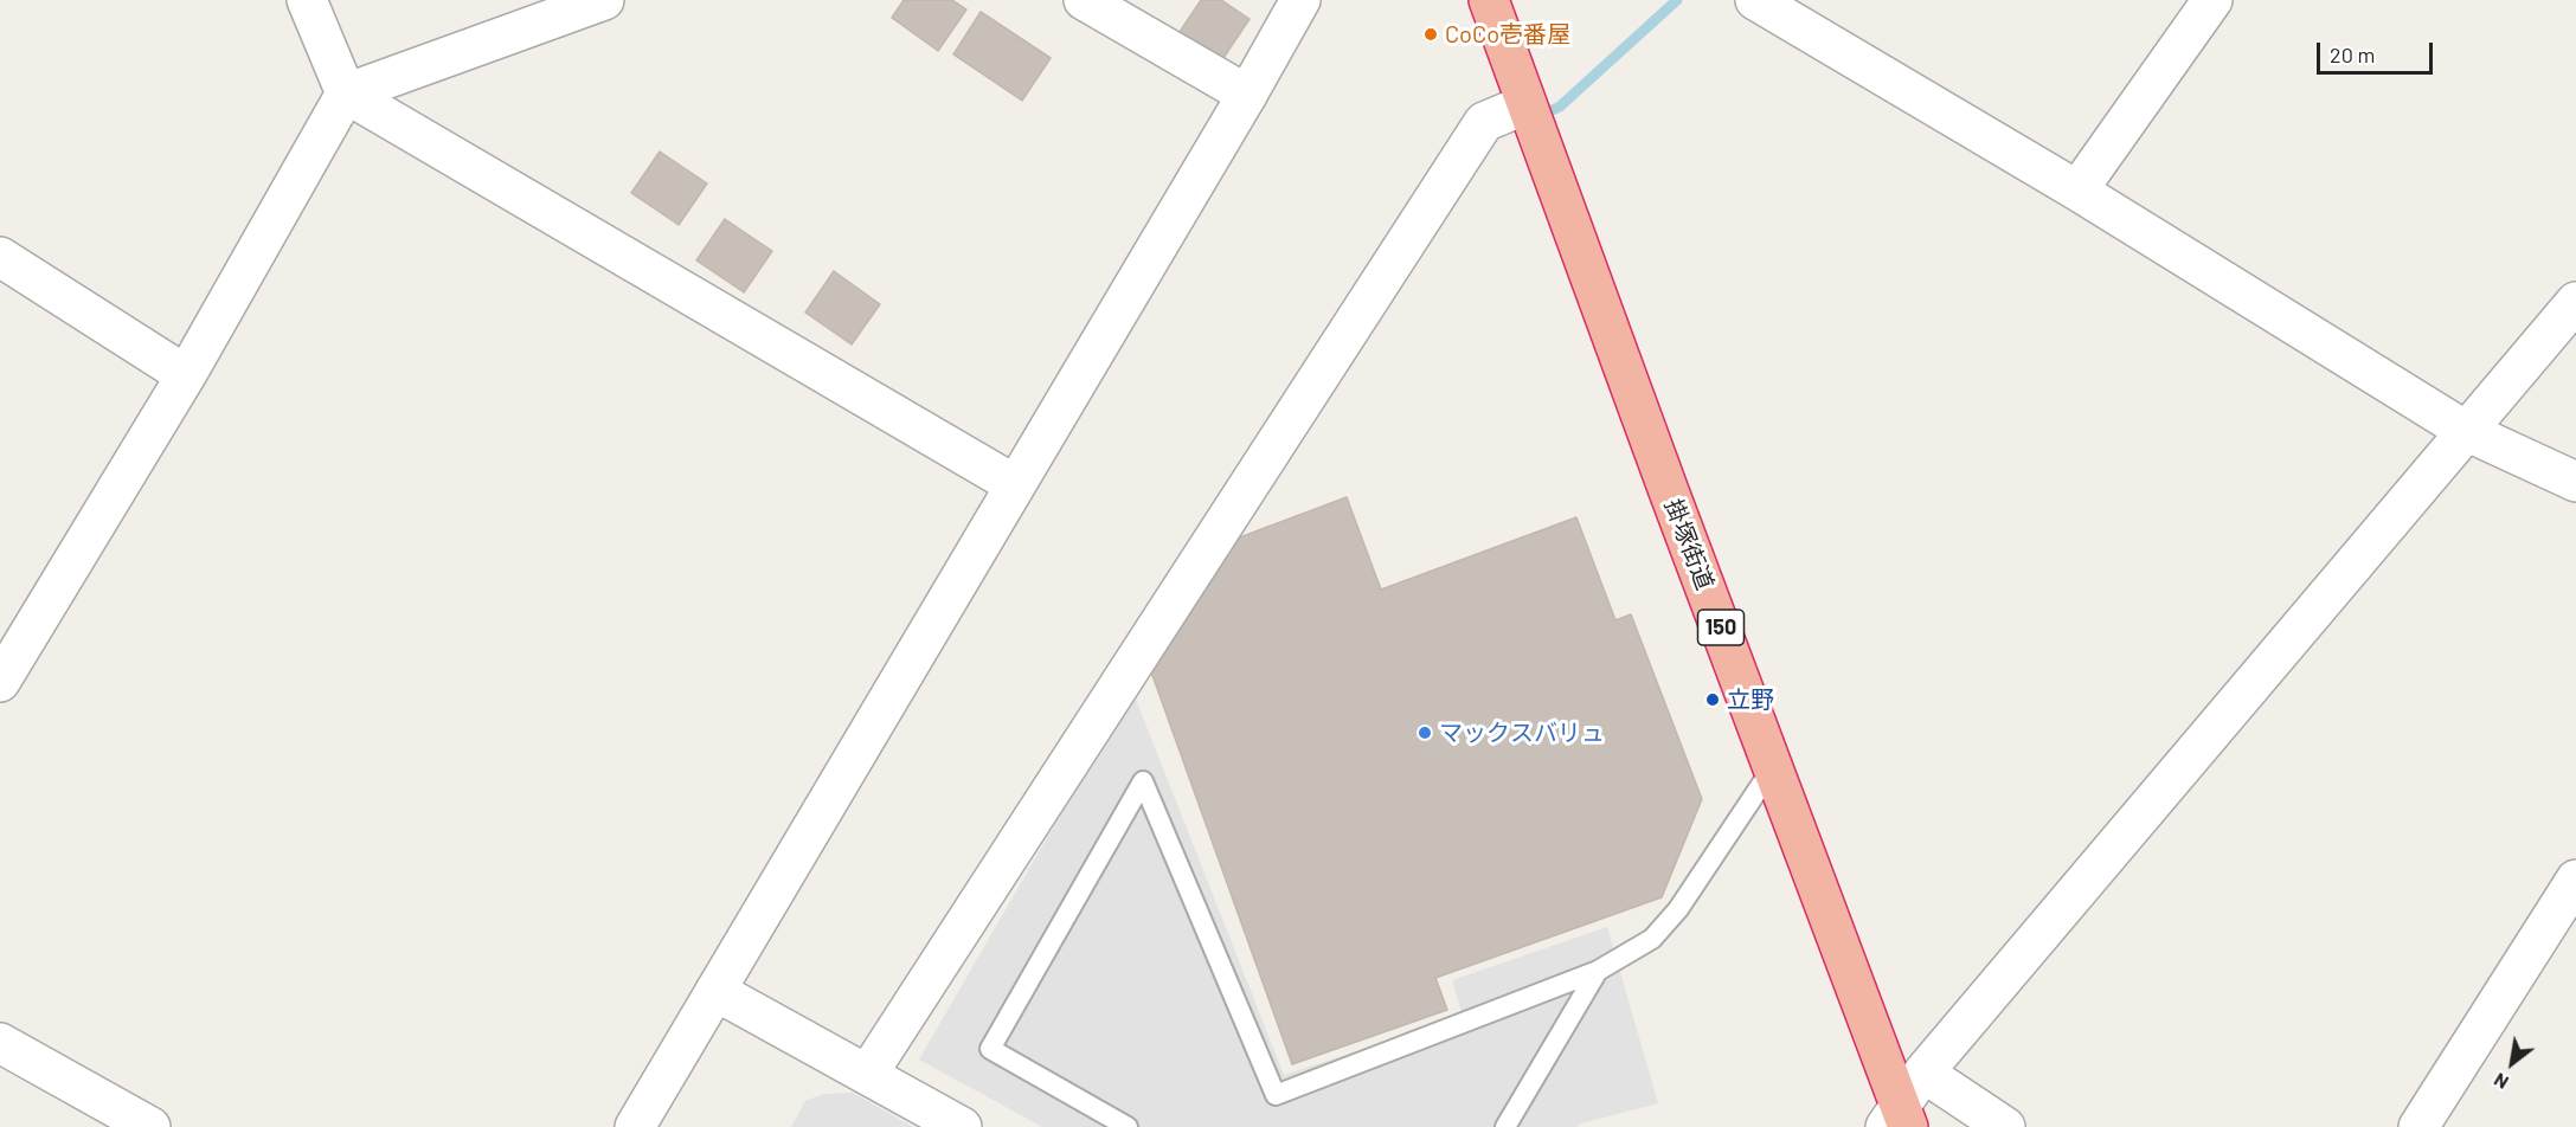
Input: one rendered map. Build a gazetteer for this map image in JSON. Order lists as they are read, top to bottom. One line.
{"streets":{"highway":["掛塚街道","150"]},"places":["CoCo壱番屋","立野","マックスバリュ"],"scale_bar":"20 m","north":"bottom left"}
